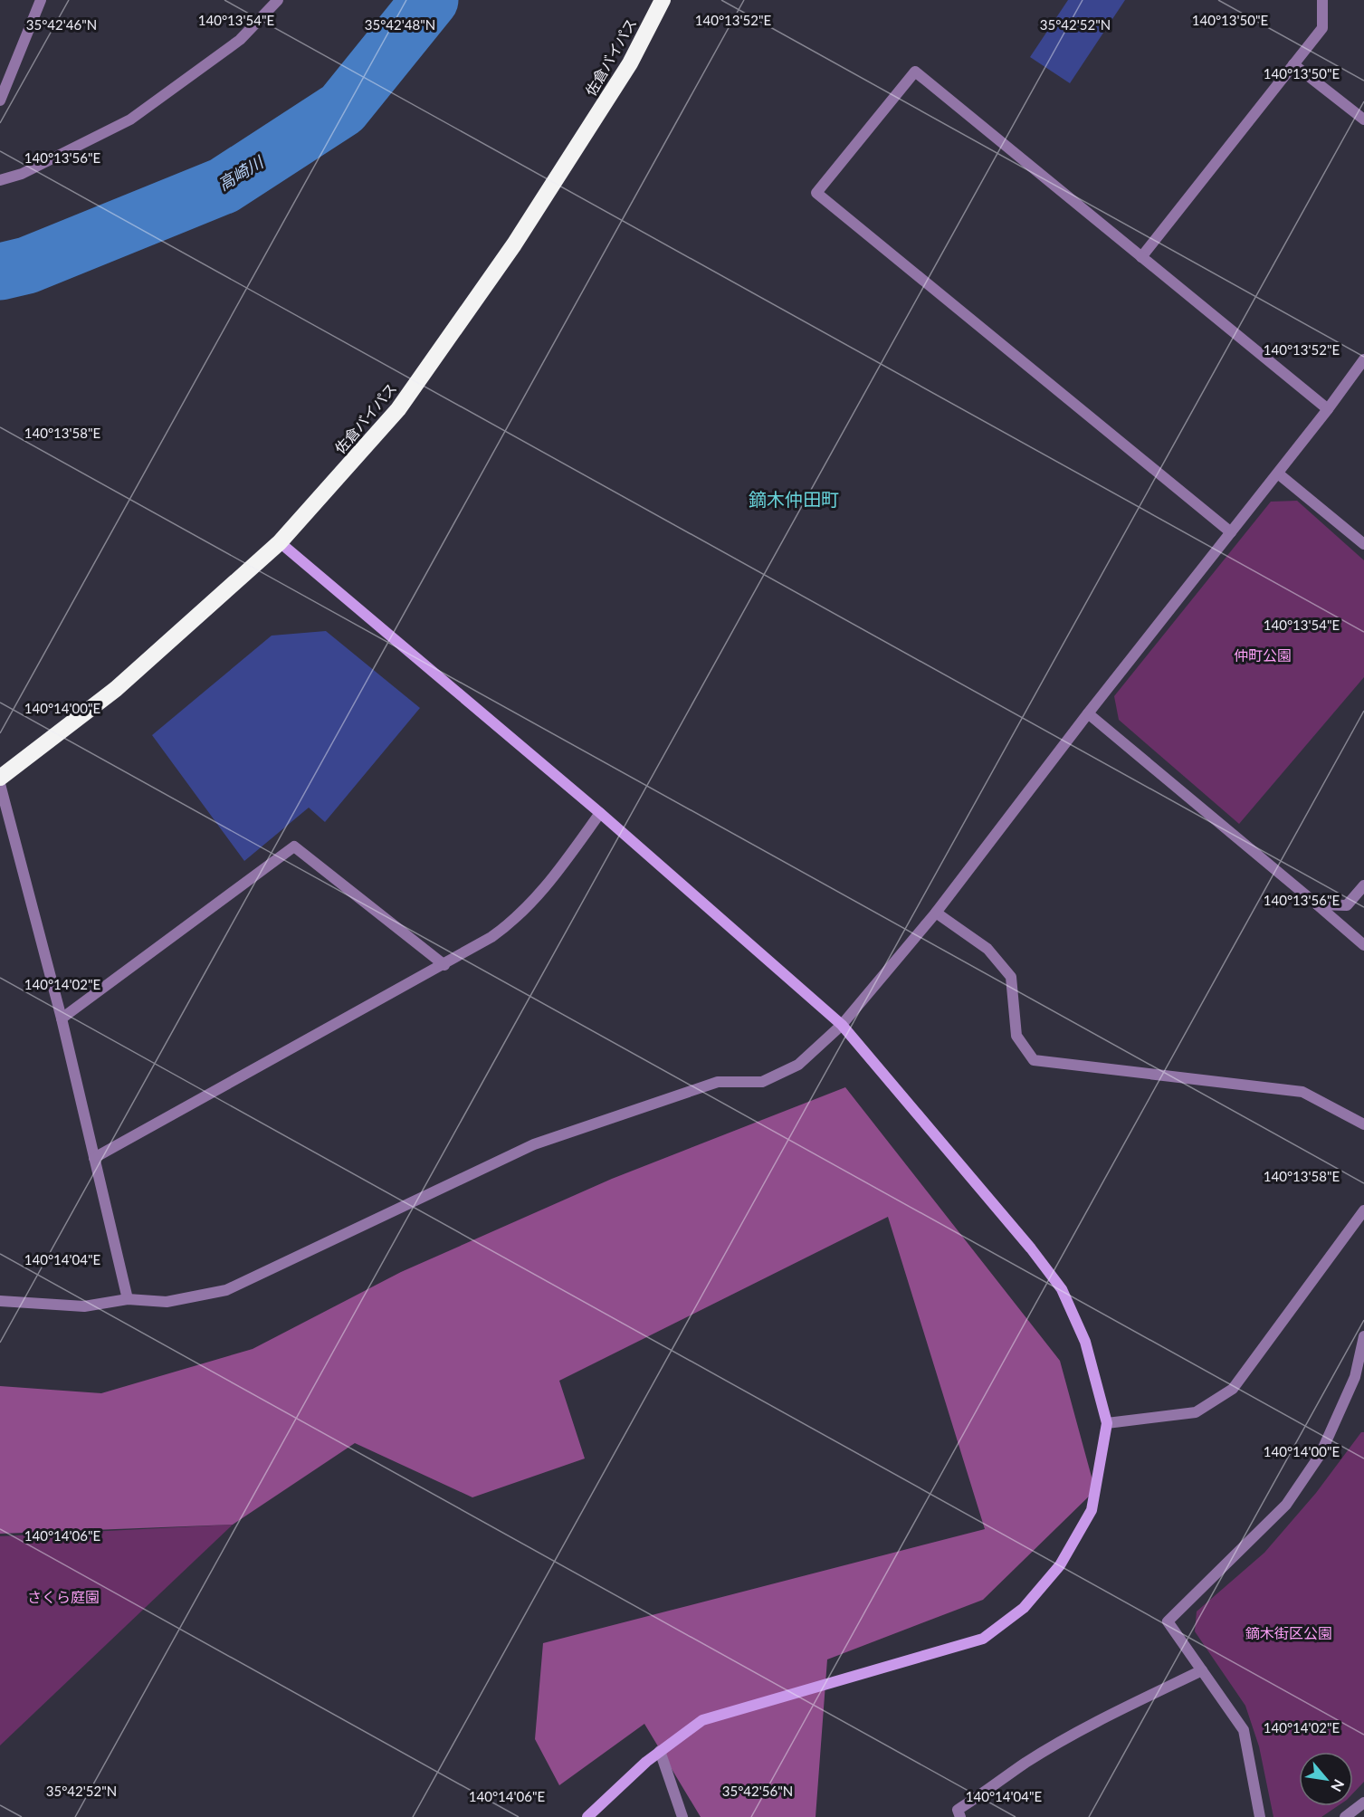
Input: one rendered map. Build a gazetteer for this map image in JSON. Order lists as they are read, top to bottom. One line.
{"streets":{"highway":["佐倉バイパス"]},"districts":["鏑木仲田町"],"water":["高崎川"],"parks":["仲町公園","さくら庭園","鏑木街区公園"],"north":"bottom right","coordinates":["140°13'54\"E","140°13'52\"E","140°13'50\"E","35°42'46\"N","35°42'48\"N","35°42'52\"N","140°13'56\"E","140°13'58\"E","140°14'00\"E","140°14'02\"E","140°14'04\"E","140°14'06\"E","35°42'56\"N"]}
